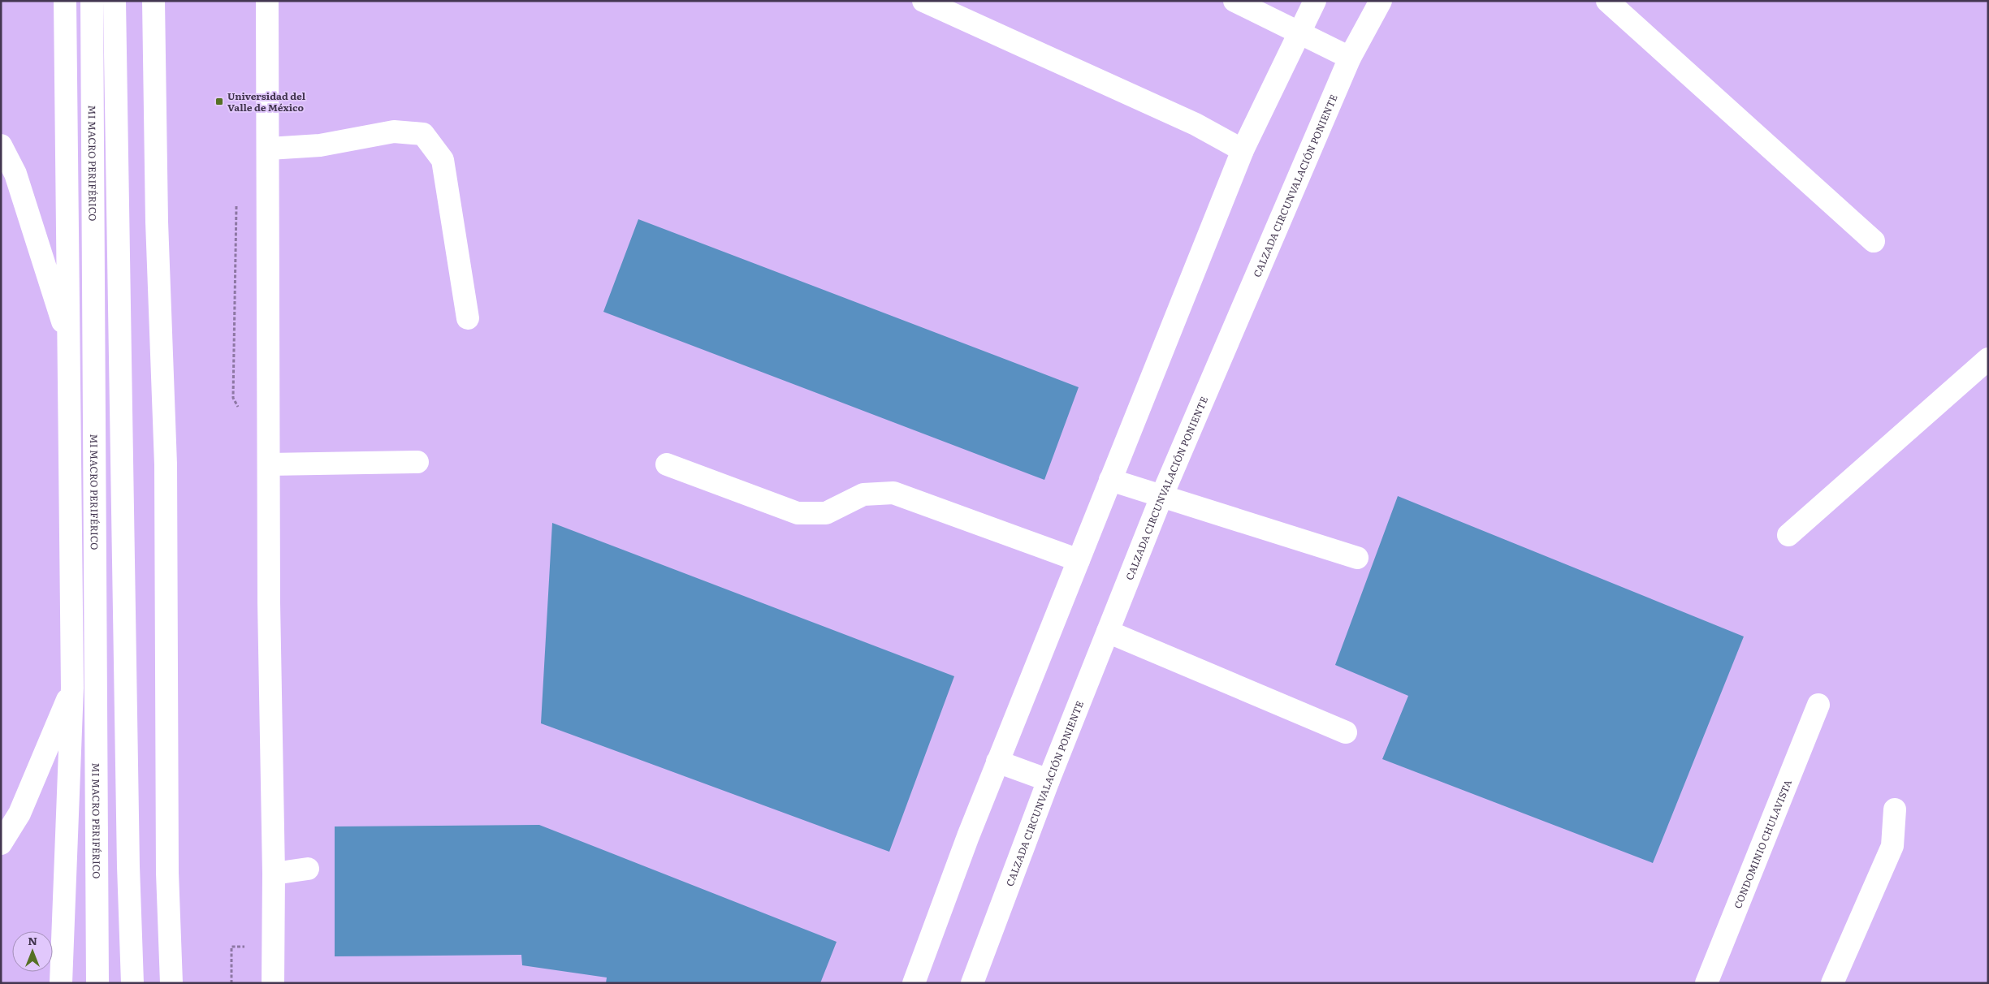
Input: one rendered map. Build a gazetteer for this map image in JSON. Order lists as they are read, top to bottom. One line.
{"streets":{"main road":["MI MACRO PERIFÉRICO","CALZADA CIRCUNVALACIÓN PONIENTE","CONDOMINIO CHULAVISTA"]},"places":{"transit":["Universidad del Valle de México"]},"north":"top"}
